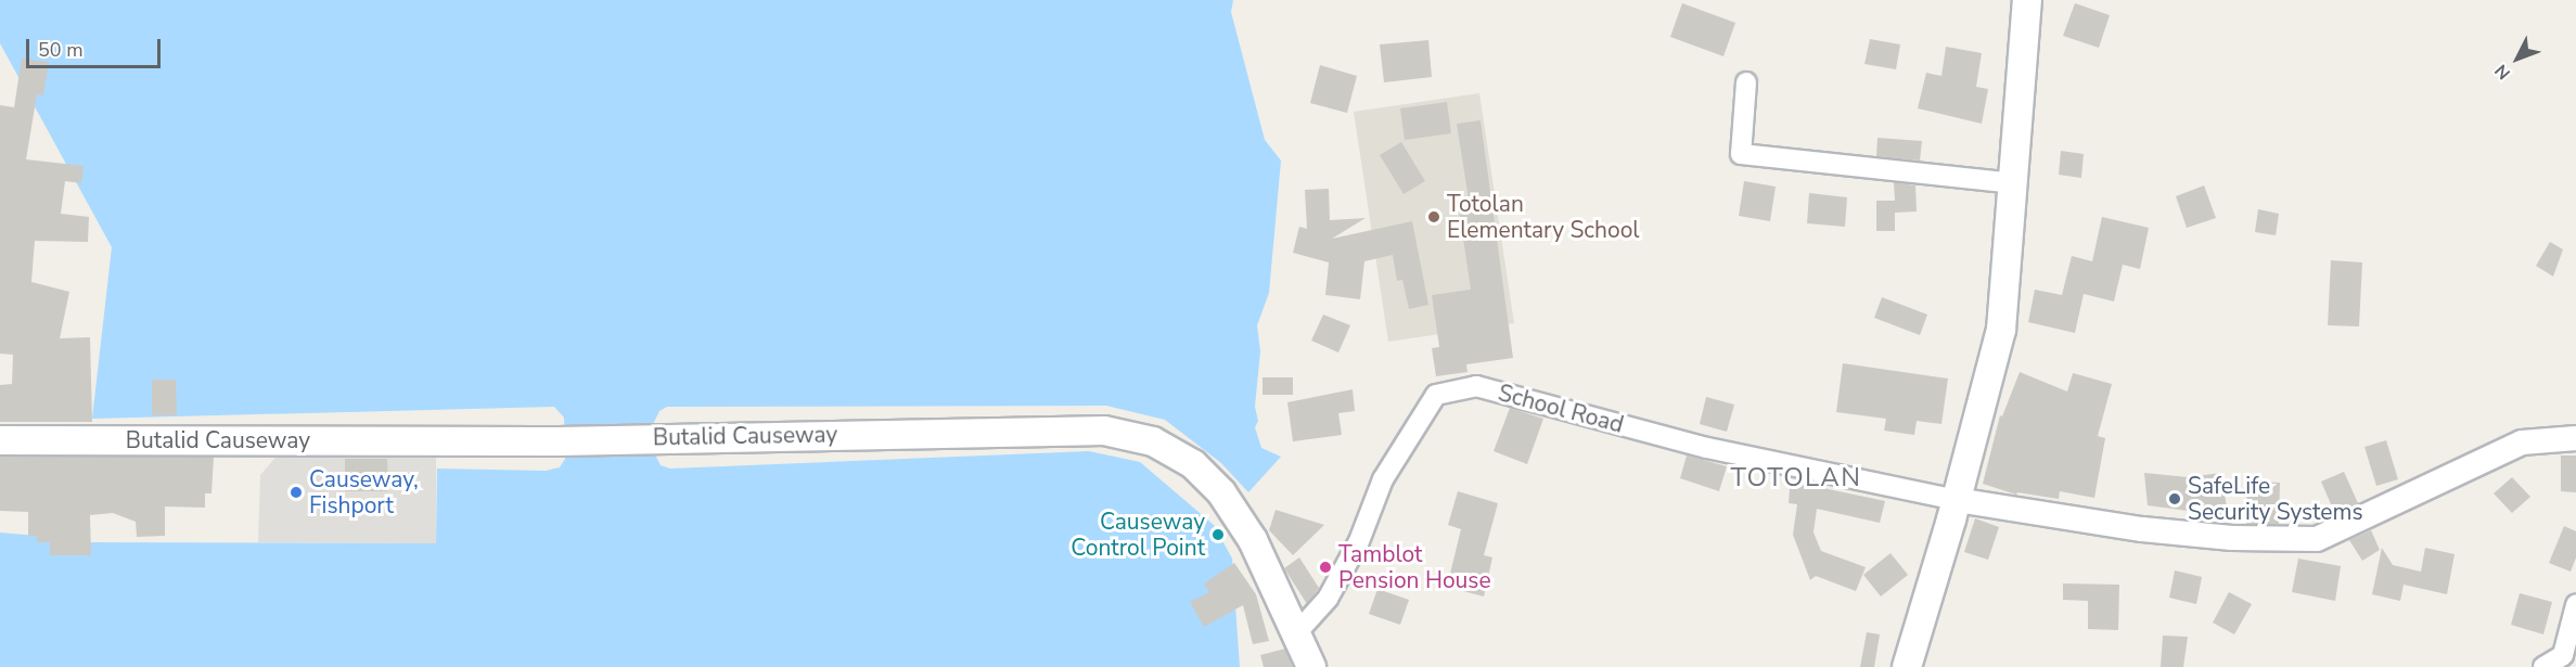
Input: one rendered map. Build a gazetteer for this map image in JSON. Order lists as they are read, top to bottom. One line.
{"streets":{"main road":["Butalid Causeway"],"street":["School Road"]},"crossings":[["School Road","Butalid Causeway"]],"districts":["TOTOLAN"],"places":["Totolan Elementary School","Causeway, Fishport","SafeLife Security Systems","Causeway Control Point","Tamblot Pension House"],"scale_bar":"50 m","north":"bottom left"}
